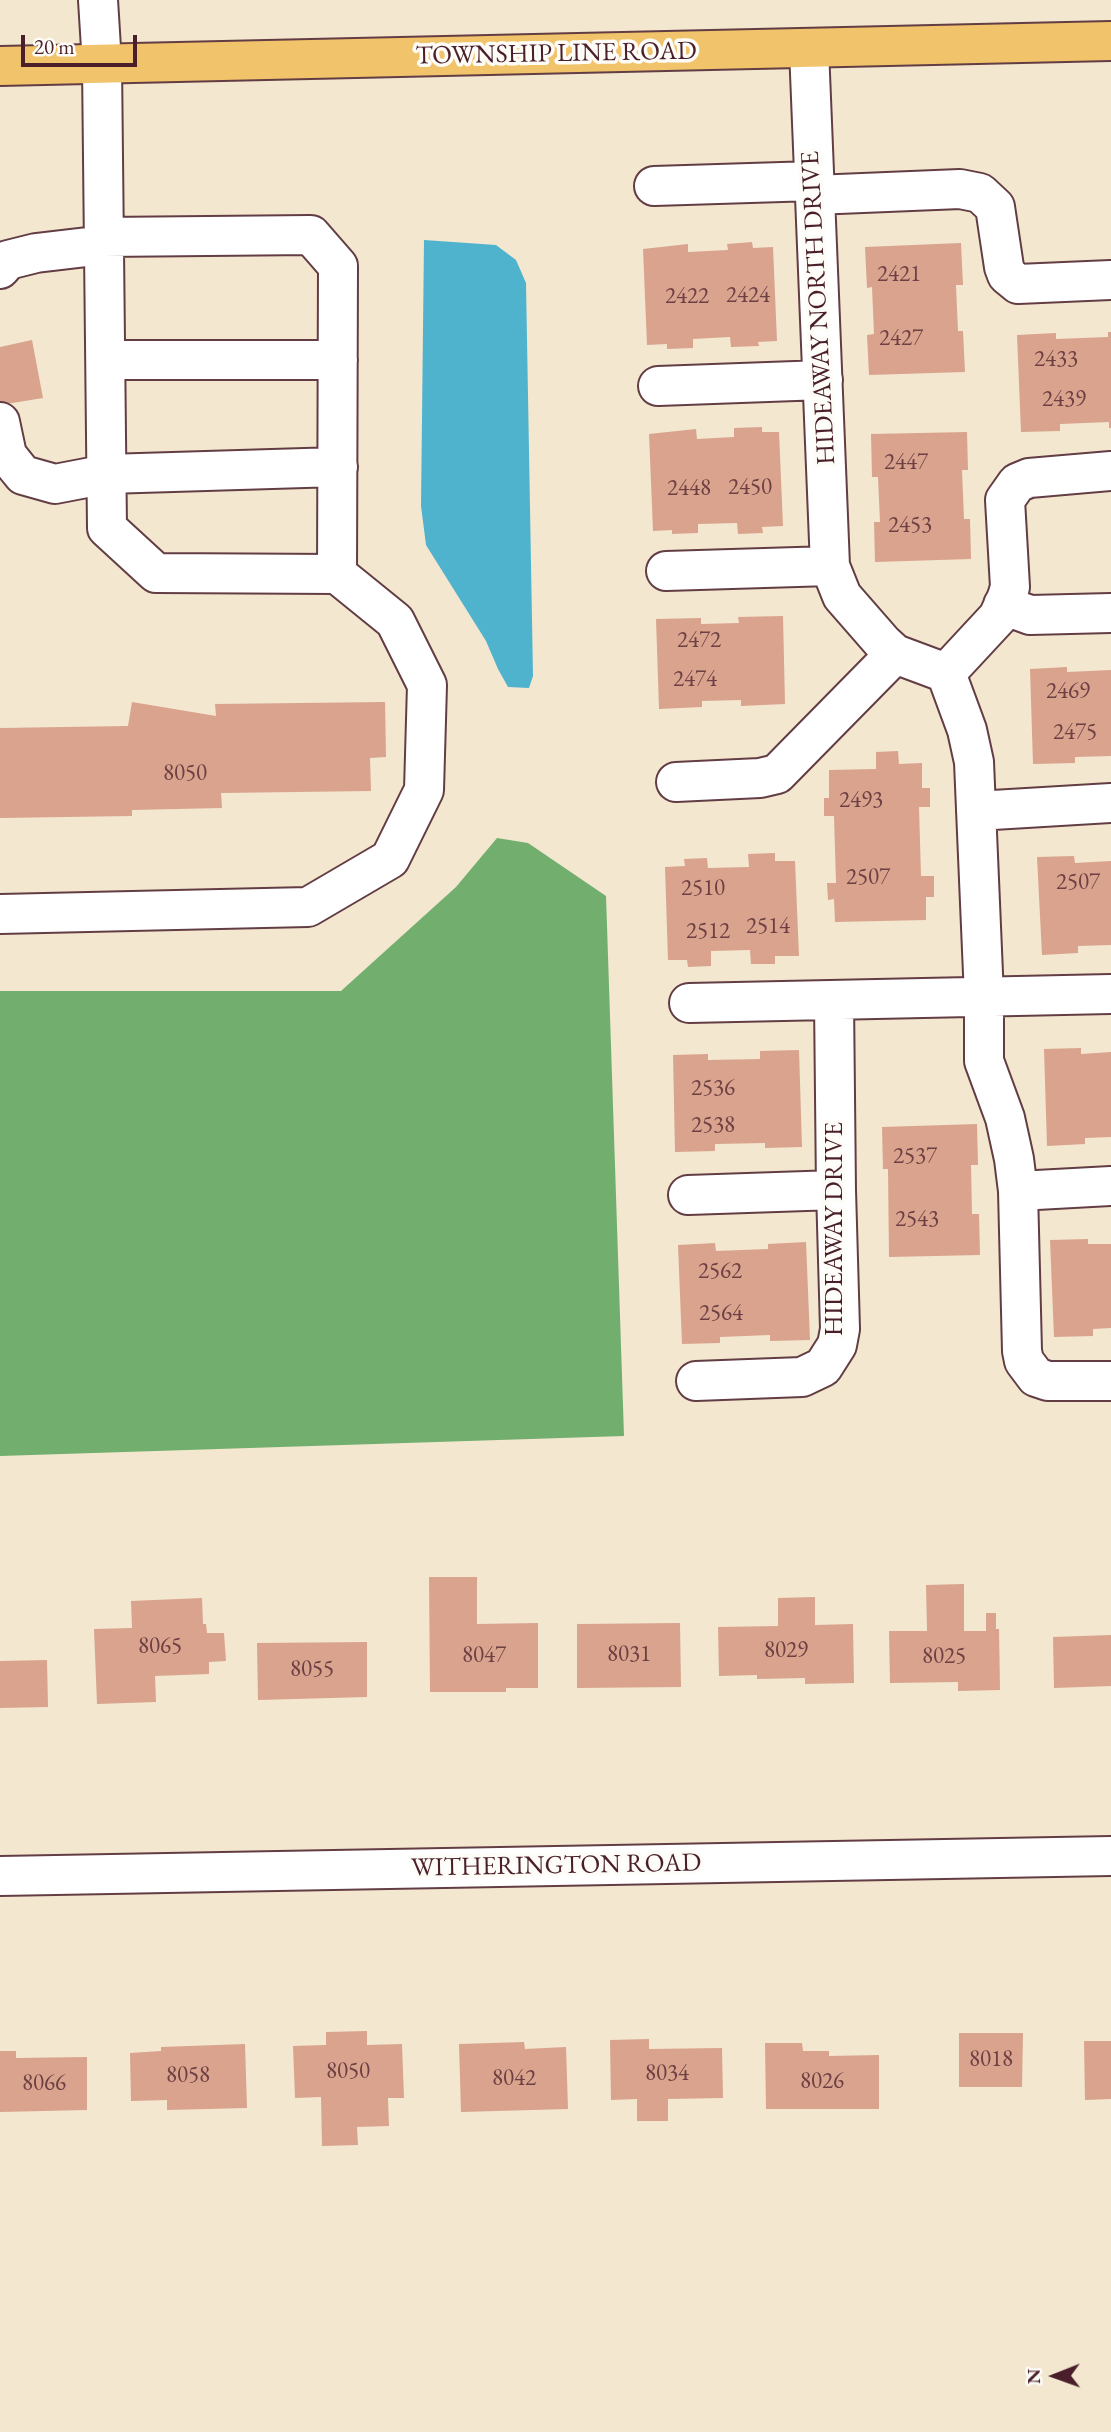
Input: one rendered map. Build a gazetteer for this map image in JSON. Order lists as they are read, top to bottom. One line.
{"streets":{"main road":["TOWNSHIP LINE ROAD"],"street":["HIDEAWAY NORTH DRIVE","HIDEAWAY DRIVE","WITHERINGTON ROAD"]},"crossings":[["TOWNSHIP LINE ROAD","HIDEAWAY NORTH DRIVE"]],"house_numbers":["2421","2424","2422","2427","2433","2439","2447","2450","2448","2453","2472","2474","2469","2475","8050","2493","2507","2507","2510","2514","2512","2536","2538","2537","2543","2562","2564","8065","8029","8031","8047","8025","8055","8018","8050","8034","8058","8042","8026","8066"],"scale_bar":"20 m","north":"left"}
